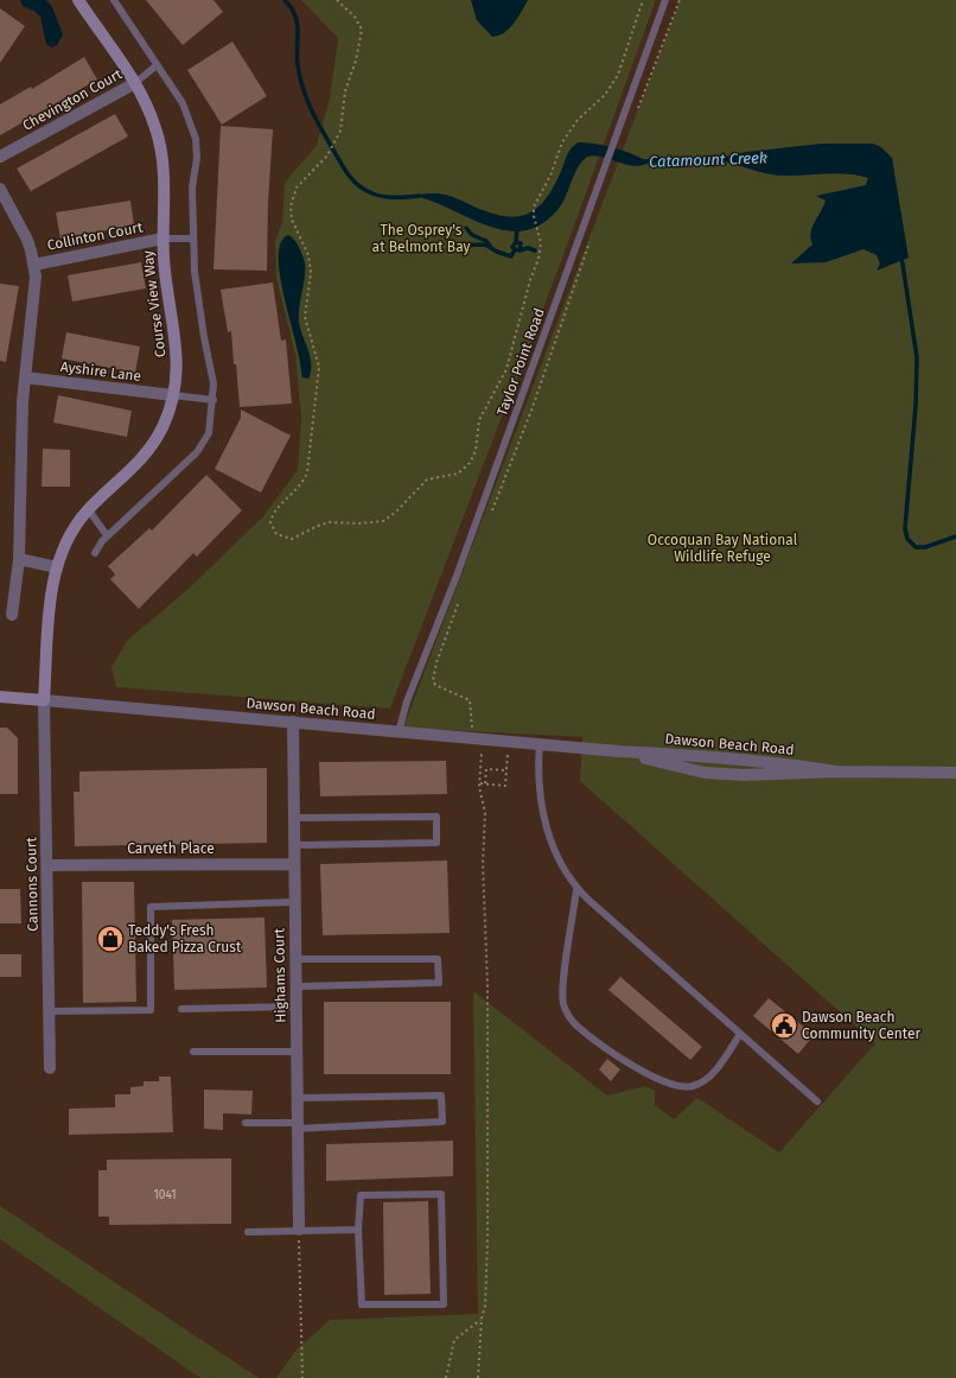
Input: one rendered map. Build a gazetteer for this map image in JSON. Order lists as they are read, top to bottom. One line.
{"streets":{"street":["Chevington Court","Collinton Court","Course View Way","Ayshire Lane","Dawson Beach Road","Carveth Place","Cannons Court","Highams Court"],"lane":["Taylor Point Road"]},"crossings":[["Chevington Court","Course View Way"],["Collinton Court","Course View Way"],["Course View Way","Ayshire Lane"],["Course View Way","Dawson Beach Road"],["Course View Way","Cannons Court"],["Taylor Point Road","Dawson Beach Road"],["Dawson Beach Road","Cannons Court"],["Dawson Beach Road","Highams Court"],["Carveth Place","Cannons Court"],["Carveth Place","Highams Court"]],"water":["Catamount Creek"],"parks":["The Osprey's at Belmont Bay","Occoquan Bay National Wildlife Refuge"],"places":{"shop":["Teddy's Fresh Baked Pizza Crust"],"public building":["Dawson Beach Community Center"]},"house_numbers":["1041"]}
